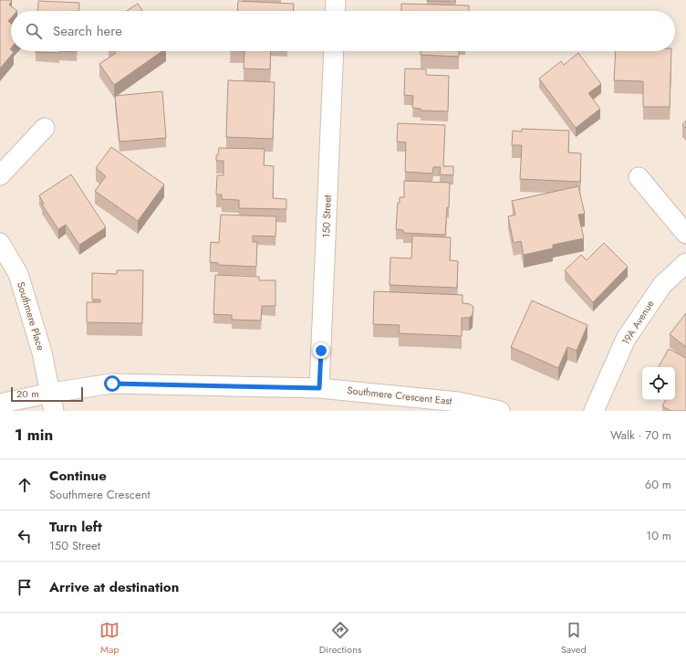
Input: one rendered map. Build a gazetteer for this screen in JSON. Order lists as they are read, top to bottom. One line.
{"streets":{"street":["150 Street","Southmere Place","19A Avenue","Southmere Crescent East"]},"crossings":[["150 Street","Southmere Crescent East"],["Southmere Place","Southmere Crescent East"]],"scale_bar":"20 m","page":{"search":"Search here","scale":"20 m","heading":["1 min","Walk · 70 m"],"list":[["Continue","Southmere Crescent","60 m"],["Turn left","150 Street","10 m"],"Arrive at destination"],"nav":["Map","Directions","Saved"]}}
